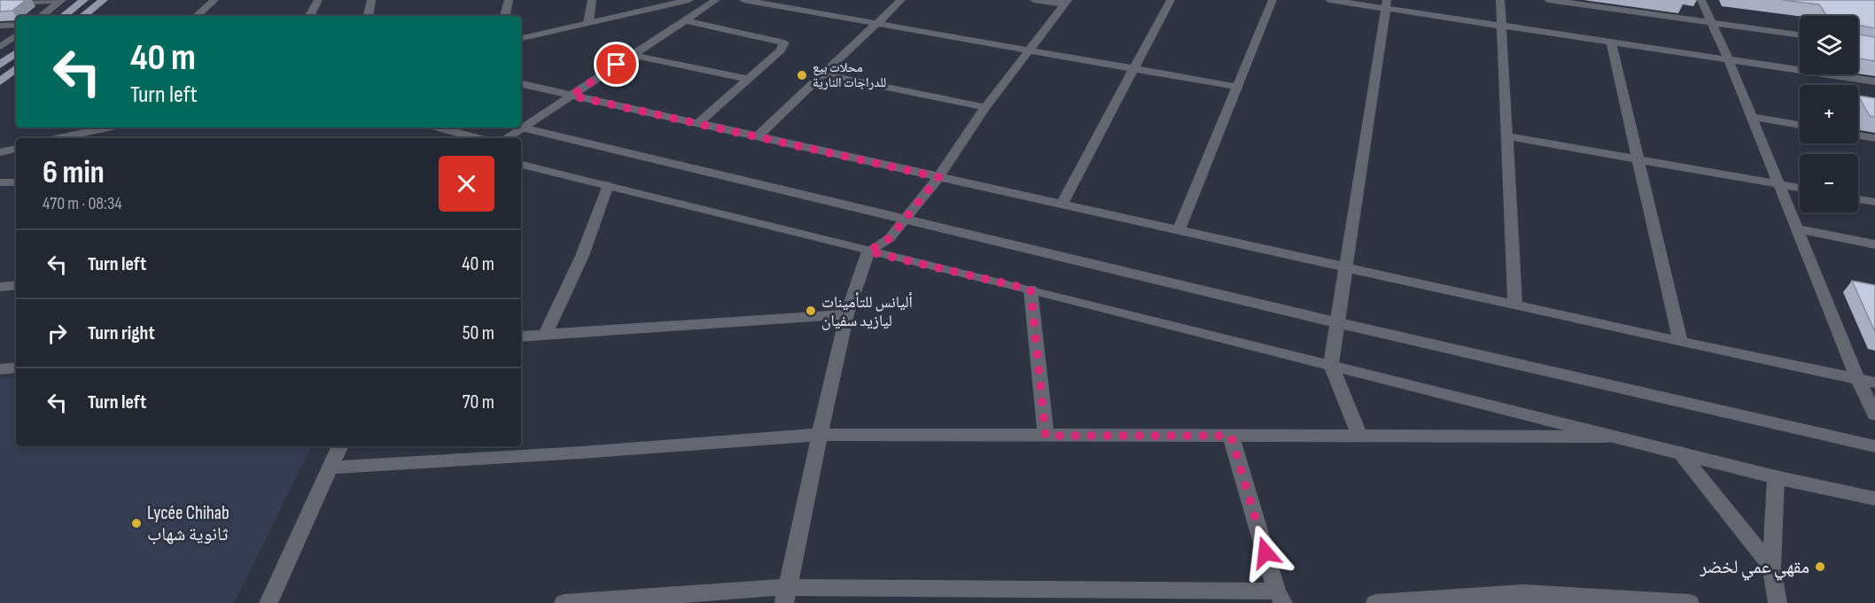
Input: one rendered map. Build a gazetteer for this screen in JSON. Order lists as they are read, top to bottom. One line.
{"places":["محلات بيع للدراجات النارية","أليانس للتأمينات ليازيد سفيان","Lycée Chihab ثانوية شهاب","مقهي عمي لخضر"],"page":{"map_buttons":["+","−"],"turn":["40 m","Turn left"],"heading":["6 min","470 m · 08:34"],"list":[{"name":"Turn left","value":"40 m"},{"name":"Turn right","value":"50 m"},{"name":"Turn left","value":"70 m"}]}}
